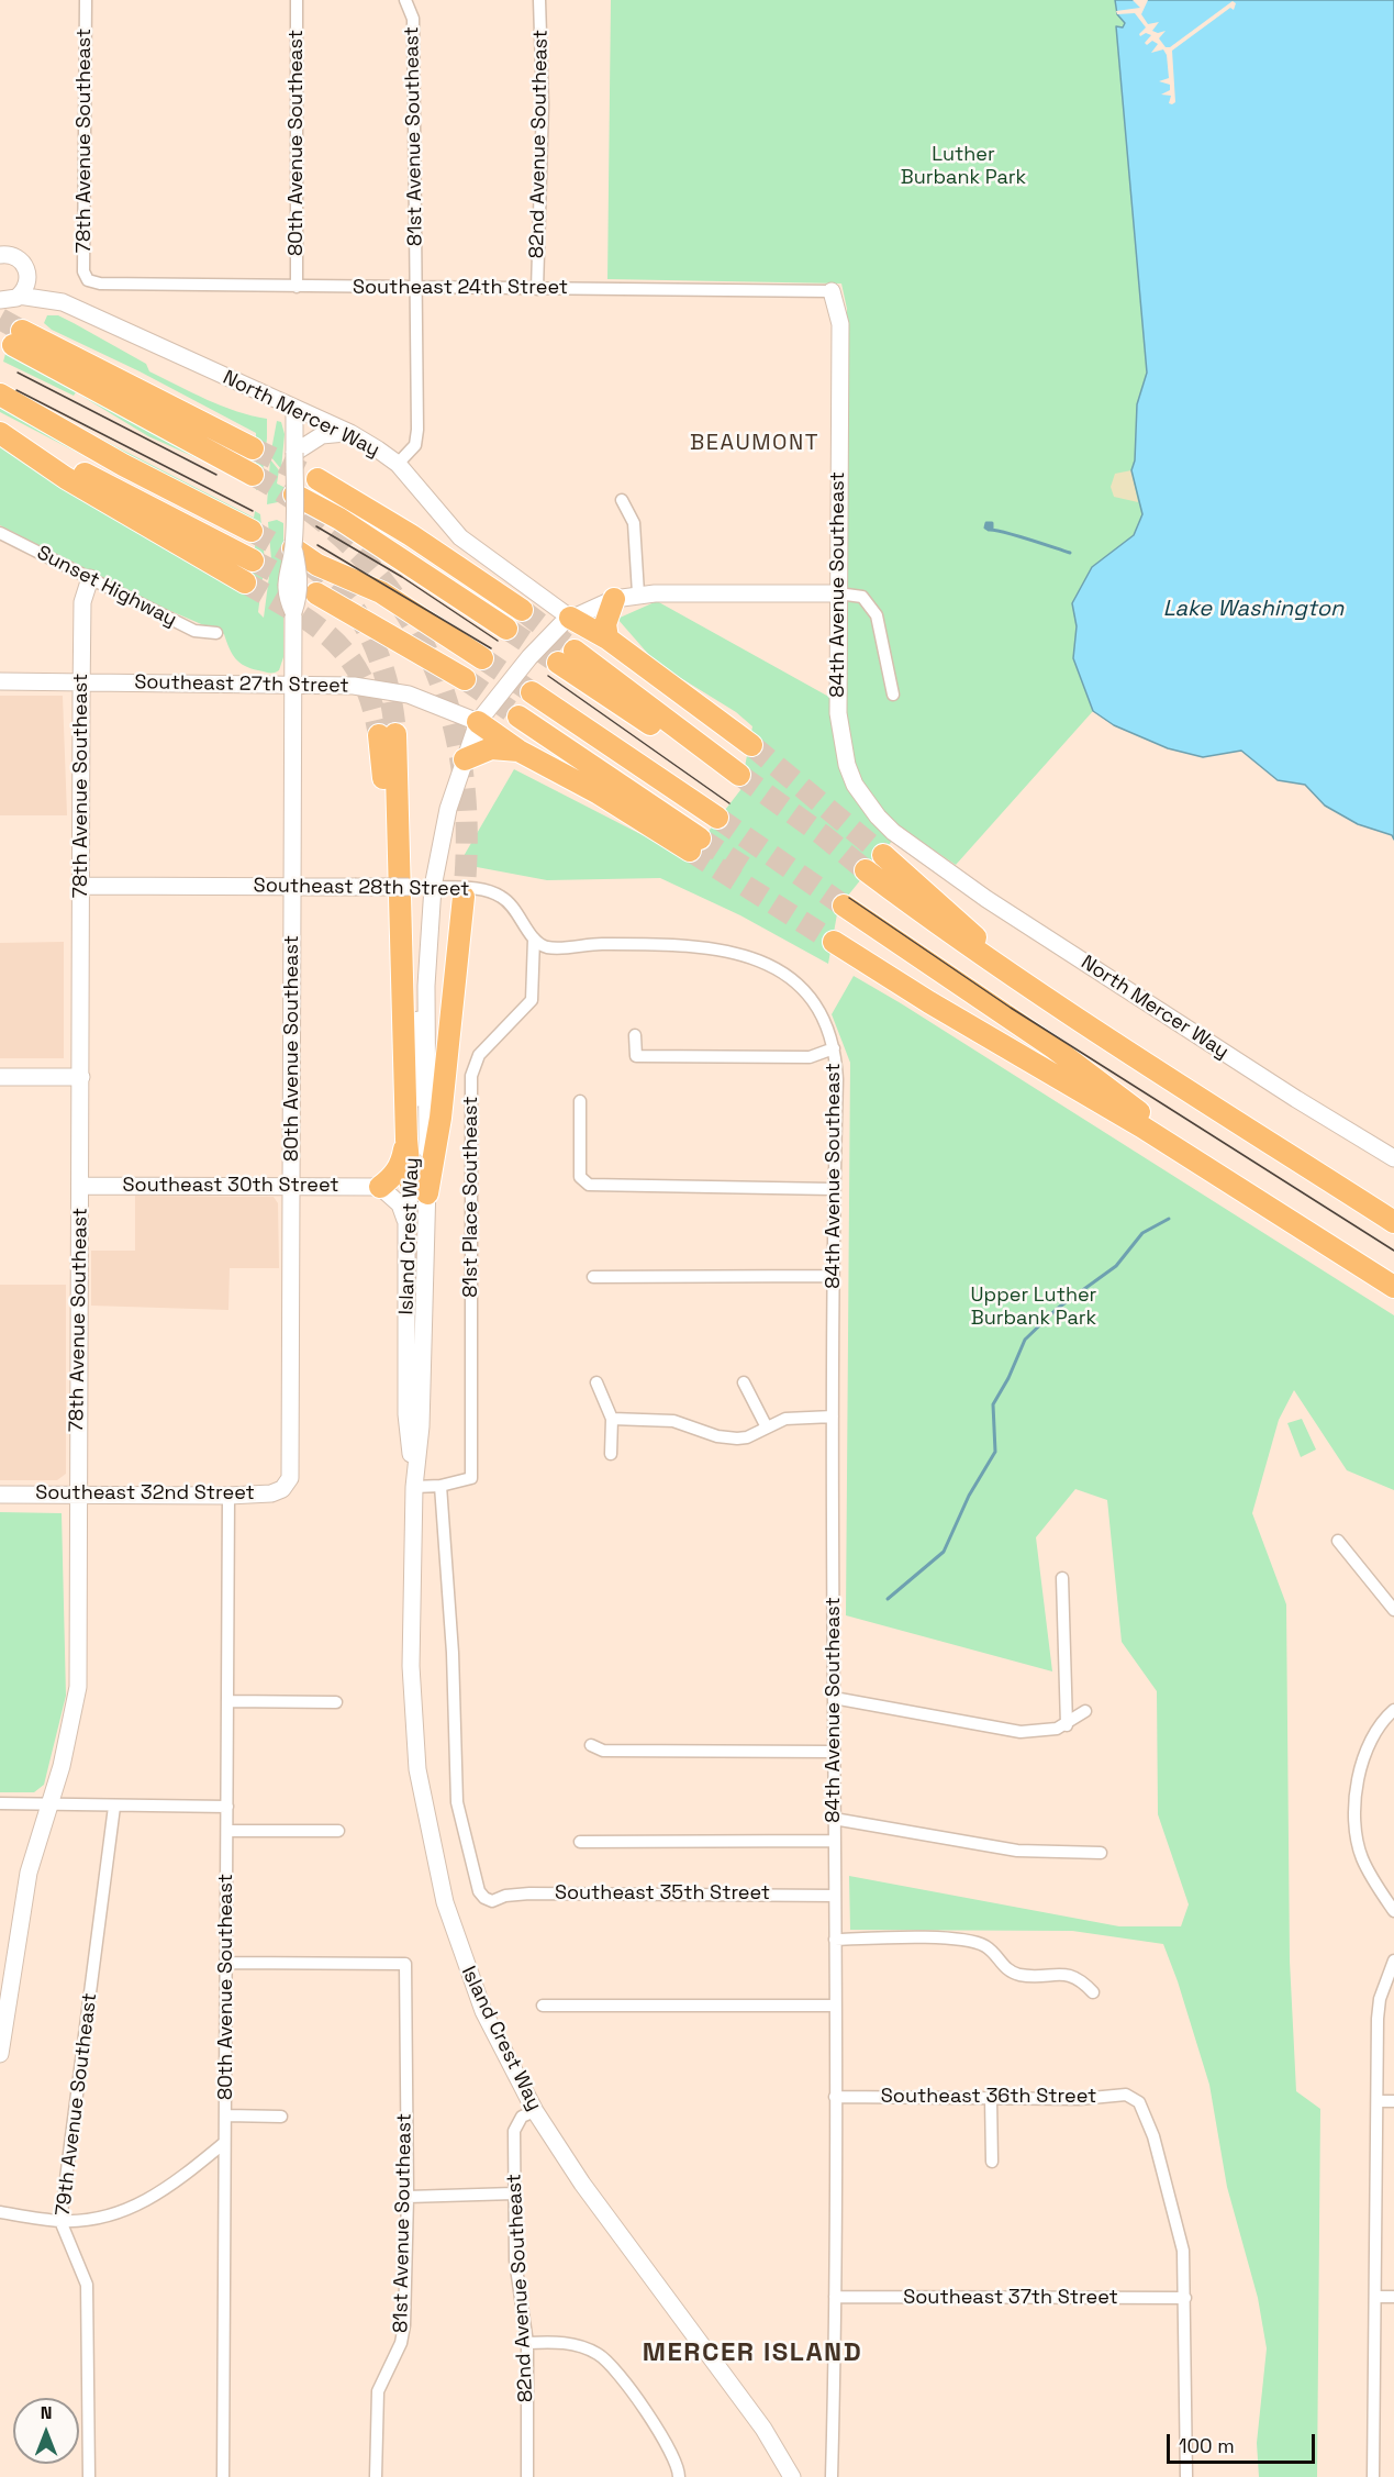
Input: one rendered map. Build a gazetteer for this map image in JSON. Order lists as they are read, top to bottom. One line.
{"streets":{"street":["81st Avenue Southeast","78th Avenue Southeast","80th Avenue Southeast","82nd Avenue Southeast","Southeast 24th Street","North Mercer Way","84th Avenue Southeast","Sunset Highway","Southeast 27th Street","Southeast 28th Street","Southeast 30th Street","81st Place Southeast","Island Crest Way","Southeast 32nd Street","Southeast 35th Street","Southeast 36th Street","79th Avenue Southeast","Southeast 37th Street"]},"crossings":[["81st Avenue Southeast","80th Avenue Southeast"],["81st Avenue Southeast","Southeast 24th Street"],["81st Avenue Southeast","North Mercer Way"],["78th Avenue Southeast","Southeast 24th Street"],["78th Avenue Southeast","Sunset Highway"],["78th Avenue Southeast","Southeast 27th Street"],["78th Avenue Southeast","Southeast 28th Street"],["78th Avenue Southeast","Southeast 30th Street"],["78th Avenue Southeast","Southeast 32nd Street"],["80th Avenue Southeast","Southeast 24th Street"],["80th Avenue Southeast","North Mercer Way"],["80th Avenue Southeast","Southeast 27th Street"],["80th Avenue Southeast","Southeast 28th Street"],["80th Avenue Southeast","Southeast 30th Street"],["80th Avenue Southeast","Southeast 32nd Street"],["82nd Avenue Southeast","Southeast 24th Street"],["82nd Avenue Southeast","Island Crest Way"],["Southeast 24th Street","84th Avenue Southeast"],["North Mercer Way","84th Avenue Southeast"],["North Mercer Way","Island Crest Way"],["84th Avenue Southeast","Southeast 28th Street"],["84th Avenue Southeast","81st Place Southeast"],["84th Avenue Southeast","Southeast 35th Street"],["84th Avenue Southeast","Southeast 36th Street"],["84th Avenue Southeast","Southeast 37th Street"],["Southeast 27th Street","Island Crest Way"],["Southeast 28th Street","81st Place Southeast"],["Southeast 28th Street","Island Crest Way"],["81st Place Southeast","Southeast 35th Street"],["Southeast 36th Street","Southeast 37th Street"]],"districts":["BEAUMONT","MERCER ISLAND"],"water":["Lake Washington"],"parks":["Luther Burbank Park","Upper Luther Burbank Park"],"scale_bar":"100 m","north":"top"}
